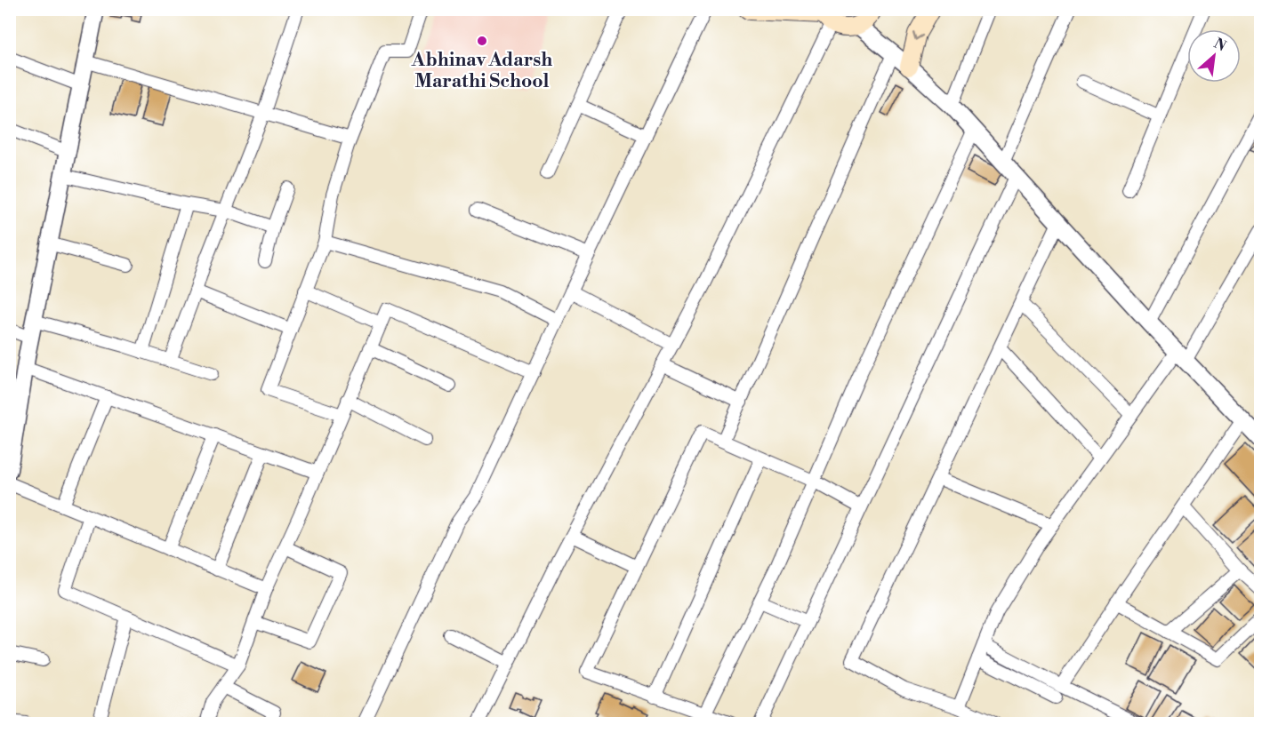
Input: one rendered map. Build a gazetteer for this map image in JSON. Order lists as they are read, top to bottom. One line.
{"places":["Abhinav Adarsh Marathi School"],"north":"top right"}
